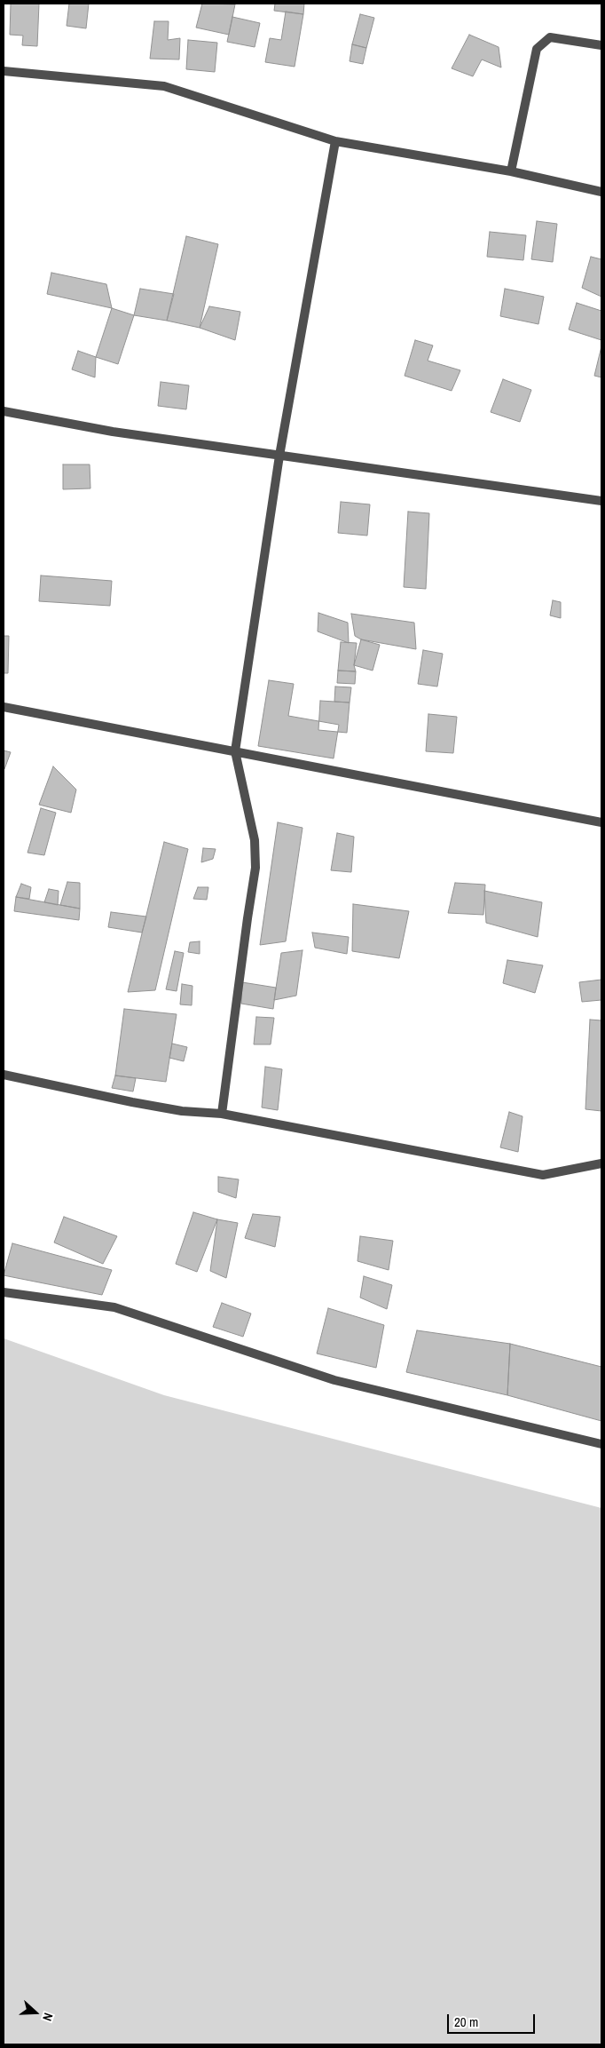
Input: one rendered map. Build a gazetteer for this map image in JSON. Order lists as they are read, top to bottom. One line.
{"scale_bar":"20 m","north":"right"}
